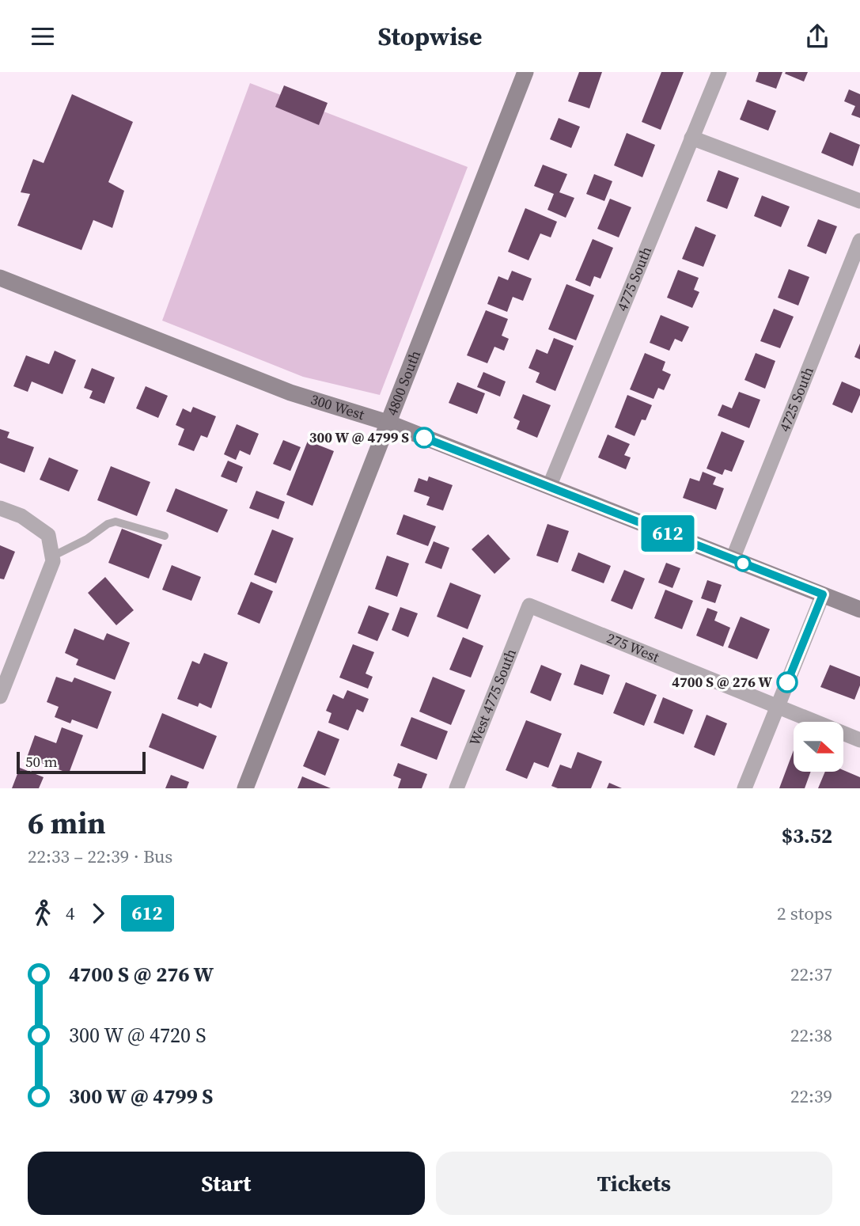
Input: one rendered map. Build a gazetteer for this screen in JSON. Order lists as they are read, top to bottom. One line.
{"streets":{"main road":["4800 South","300 West"],"street":["4775 South","4725 South","275 West","West 4775 South"]},"crossings":[["4775 South","300 West"],["4800 South","300 West"],["4725 South","300 West"],["275 West","West 4775 South"]],"places":["300 W @ 4799 S","4700 S @ 276 W"],"lines":["bus line 612"],"scale_bar":"50 m","north":"right","page":{"header":"Stopwise","on_map":"612","scale":"50 m","heading":["6 min","22:33 – 22:39 · Bus","$3.52"],"legs":["4","612","2 stops"],"list":[{"name":"4700 S @ 276 W","value":"22:37"},{"name":"300 W @ 4720 S","value":"22:38"},{"name":"300 W @ 4799 S","value":"22:39"}],"buttons":["Start","Tickets"]}}
